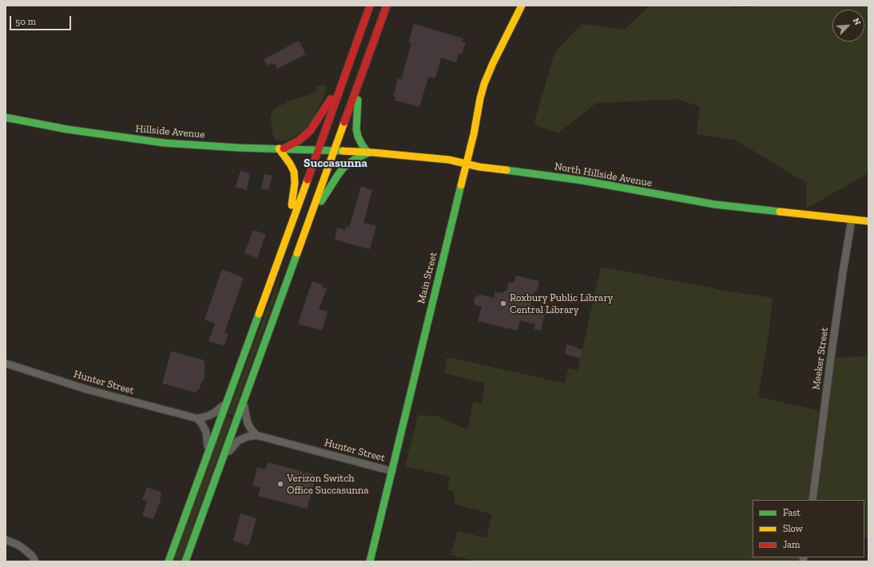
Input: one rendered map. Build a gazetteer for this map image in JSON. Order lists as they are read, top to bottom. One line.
{"streets":{"main road":["Hillside Avenue","North Hillside Avenue","Main Street"],"street":["Meeker Street","Hunter Street"]},"crossings":[["Hillside Avenue","North Hillside Avenue"],["North Hillside Avenue","Main Street"],["North Hillside Avenue","Meeker Street"],["Main Street","Hunter Street"]],"districts":["Succasunna"],"places":["Roxbury Public Library Central Library","Verizon Switch Office Succasunna"],"legend":["Fast","Slow","Jam"],"scale_bar":"50 m","north":"top right"}
